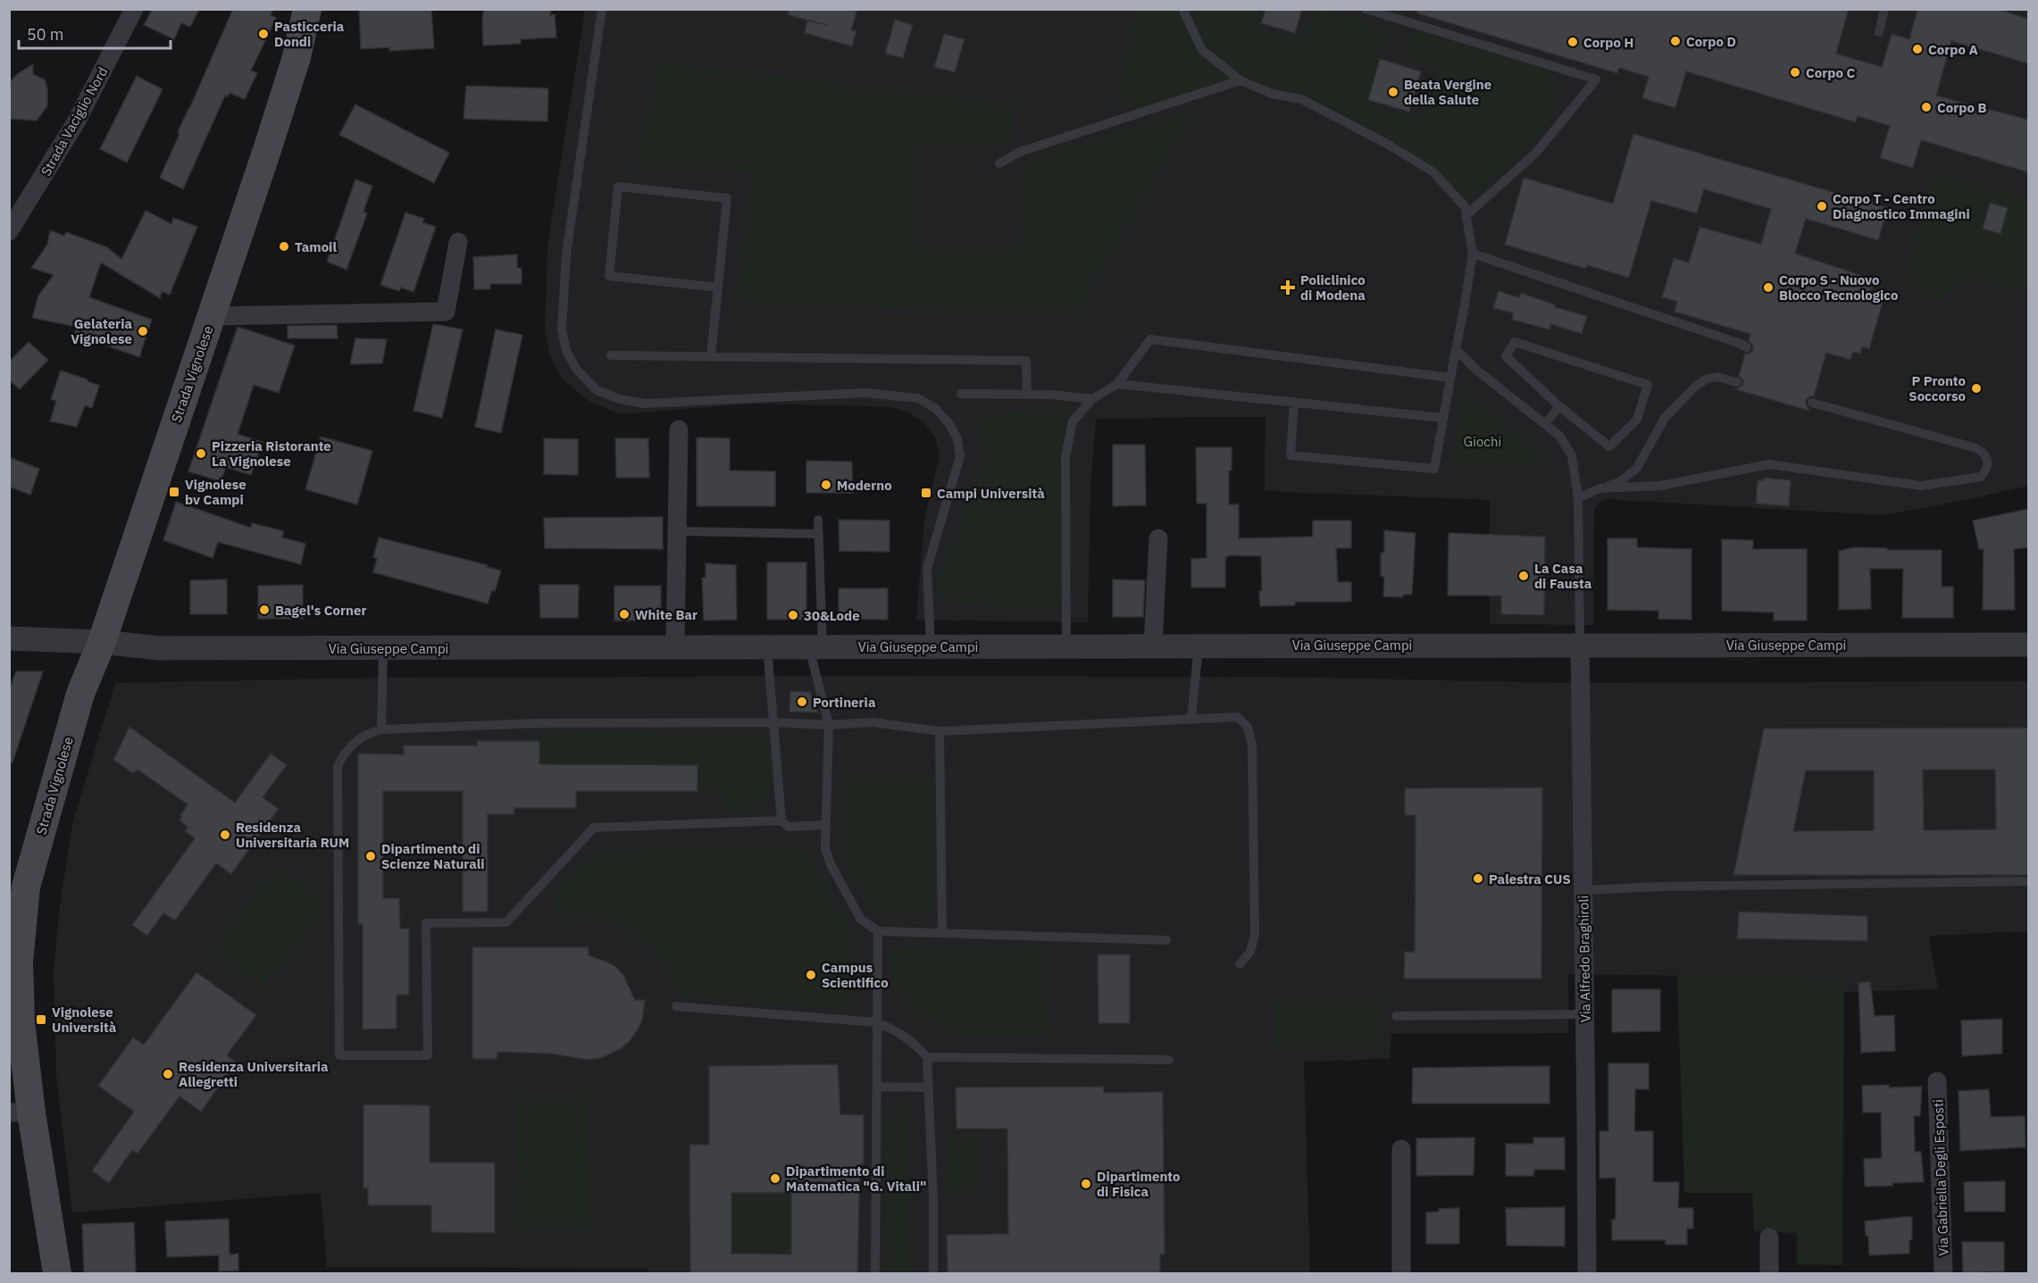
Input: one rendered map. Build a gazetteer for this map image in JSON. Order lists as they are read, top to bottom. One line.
{"streets":{"main road":["Strada Vignolese"],"street":["Strada Vaciglio Nord","Via Giuseppe Campi","Via Alfredo Braghiroli","Via Gabriella Degli Esposti"]},"crossings":[["Strada Vignolese","Via Giuseppe Campi"],["Via Giuseppe Campi","Via Alfredo Braghiroli"]],"parks":["Giochi"],"places":{"other":["Pasticceria Dondi","Corpo D","Corpo H","Corpo A","Corpo C","Beata Vergine della Salute","Corpo B","Corpo T - Centro Diagnostico Immagini","Tamoil","Corpo S - Nuovo Blocco Tecnologico","Gelateria Vignolese","P Pronto Soccorso","Pizzeria Ristorante La Vignolese","Moderno","La Casa di Fausta","Bagel's Corner","White Bar","30&Lode","Portineria","Residenza Universitaria RUM","Dipartimento di Scienze Naturali","Palestra CUS","Campus Scientifico","Residenza Universitaria Allegretti","Dipartimento di Matematica \"G. Vitali\"","Dipartimento di Fisica"],"health":["Policlinico di Modena"],"transit":["Vignolese bv Campi","Campi Università","Vignolese Università"]},"scale_bar":"50 m"}
